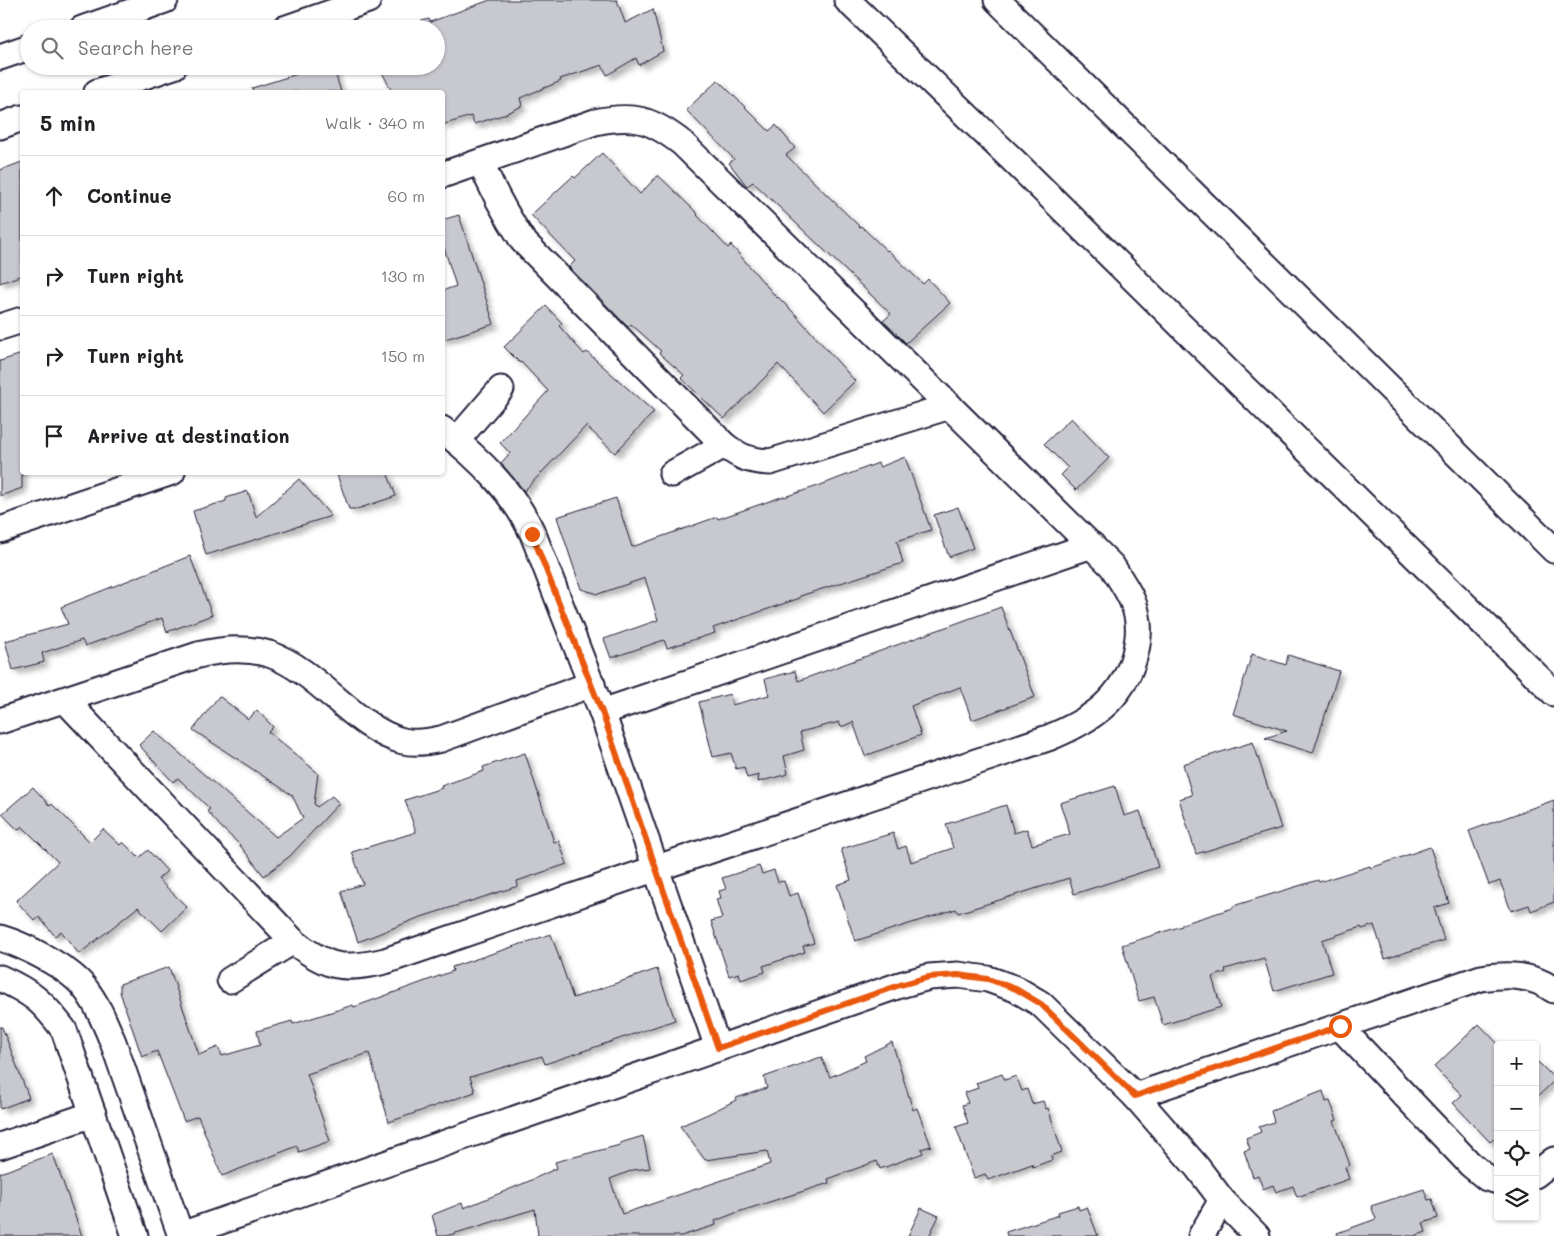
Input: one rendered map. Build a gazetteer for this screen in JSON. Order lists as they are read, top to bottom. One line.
{"page":{"search":"Search here","heading":["5 min","Walk · 340 m"],"list":[["Continue","60 m"],["Turn right","130 m"],["Turn right","150 m"],"Arrive at destination"],"map_buttons":["+","−"]}}
